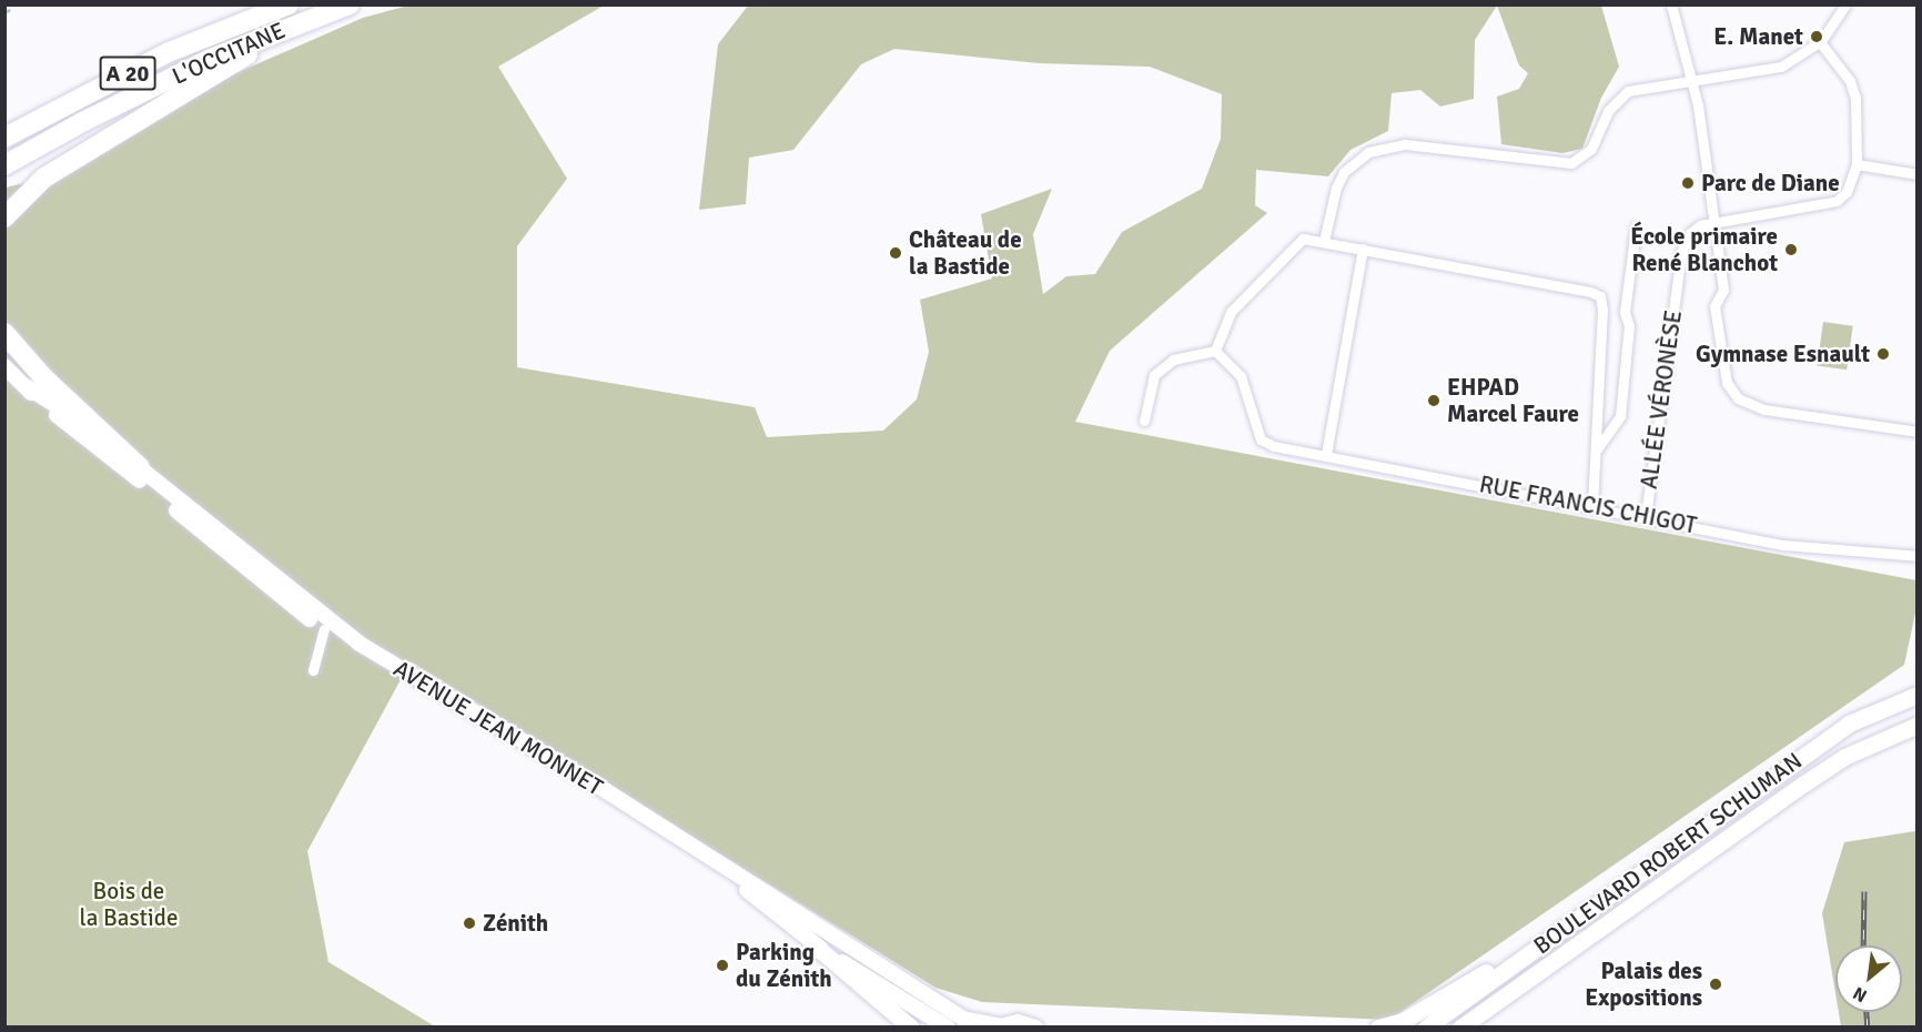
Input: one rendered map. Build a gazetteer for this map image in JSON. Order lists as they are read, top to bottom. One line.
{"streets":{"highway":["L'OCCITANE","A 20"],"main road":["AVENUE JEAN MONNET","BOULEVARD ROBERT SCHUMAN"],"street":["ALLÉE VÉRONÈSE","RUE FRANCIS CHIGOT"]},"crossings":[["ALLÉE VÉRONÈSE","RUE FRANCIS CHIGOT"]],"parks":["Bois de la Bastide"],"places":["E. Manet","Parc de Diane","École primaire René Blanchot","Château de la Bastide","Gymnase Esnault","EHPAD Marcel Faure","Zénith","Parking du Zénith","Palais des Expositions"],"north":"bottom left"}
